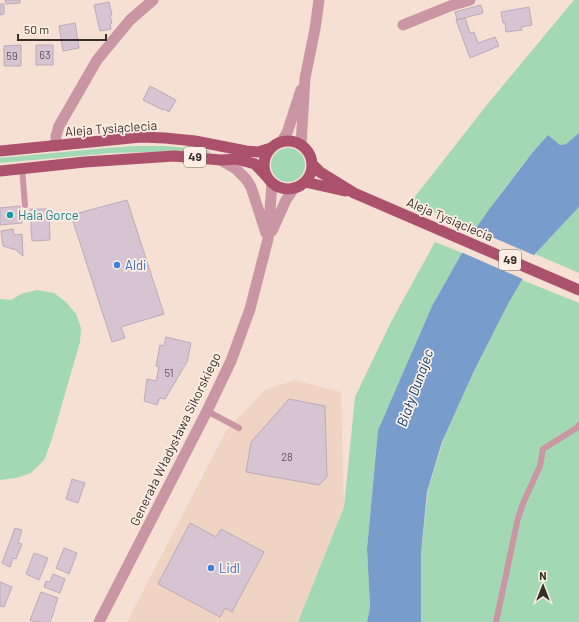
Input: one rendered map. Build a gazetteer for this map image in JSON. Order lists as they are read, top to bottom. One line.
{"streets":{"main road":["Aleja Tysiąclecia","49"],"street":["Generała Władysława Sikorskiego"]},"crossings":[["Aleja Tysiąclecia","49"],["Aleja Tysiąclecia","Generała Władysława Sikorskiego"],["49","Generała Władysława Sikorskiego"]],"water":["Biały Dunajec"],"places":["Hala Gorce","Aldi","Lidl"],"house_numbers":["63","59","51","28"],"scale_bar":"50 m","north":"top"}
